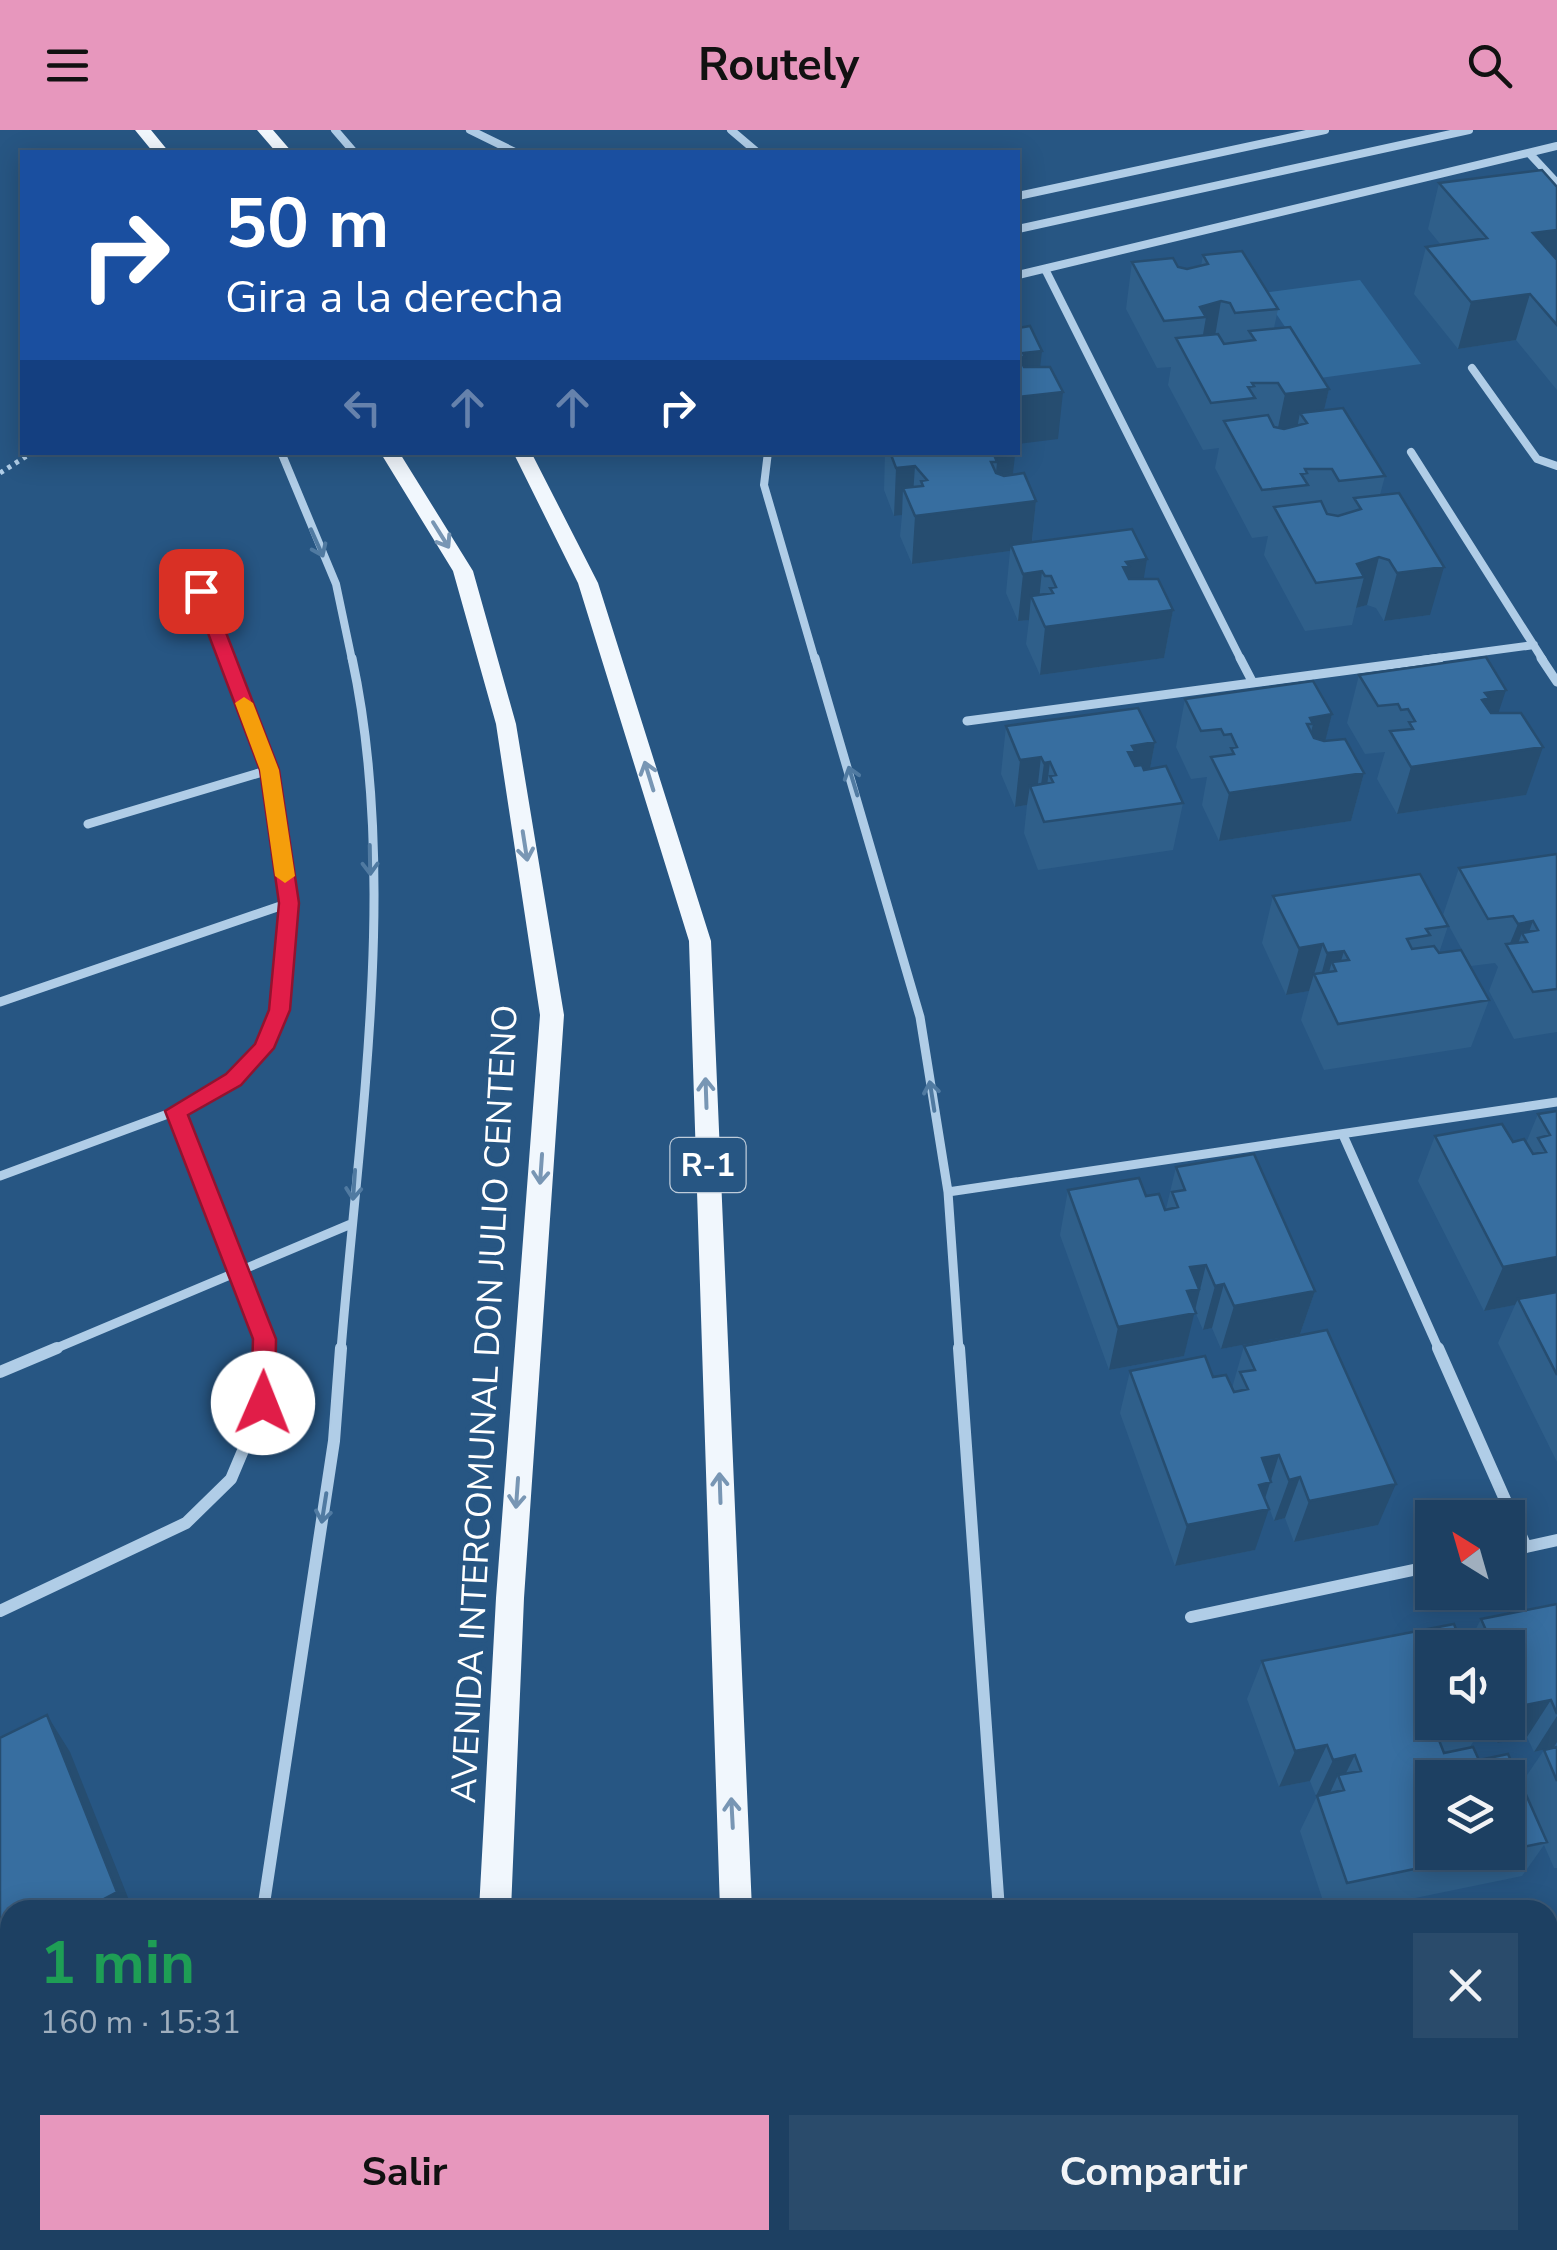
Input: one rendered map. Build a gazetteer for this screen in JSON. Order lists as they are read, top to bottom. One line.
{"streets":{"main road":["R-1","AVENIDA INTERCOMUNAL DON JULIO CENTENO"]},"north":"top left","page":{"header":"Routely","turn":["50 m","Gira a la derecha"],"heading":["1 min","160 m · 15:31"],"buttons":["Salir","Compartir"]}}
